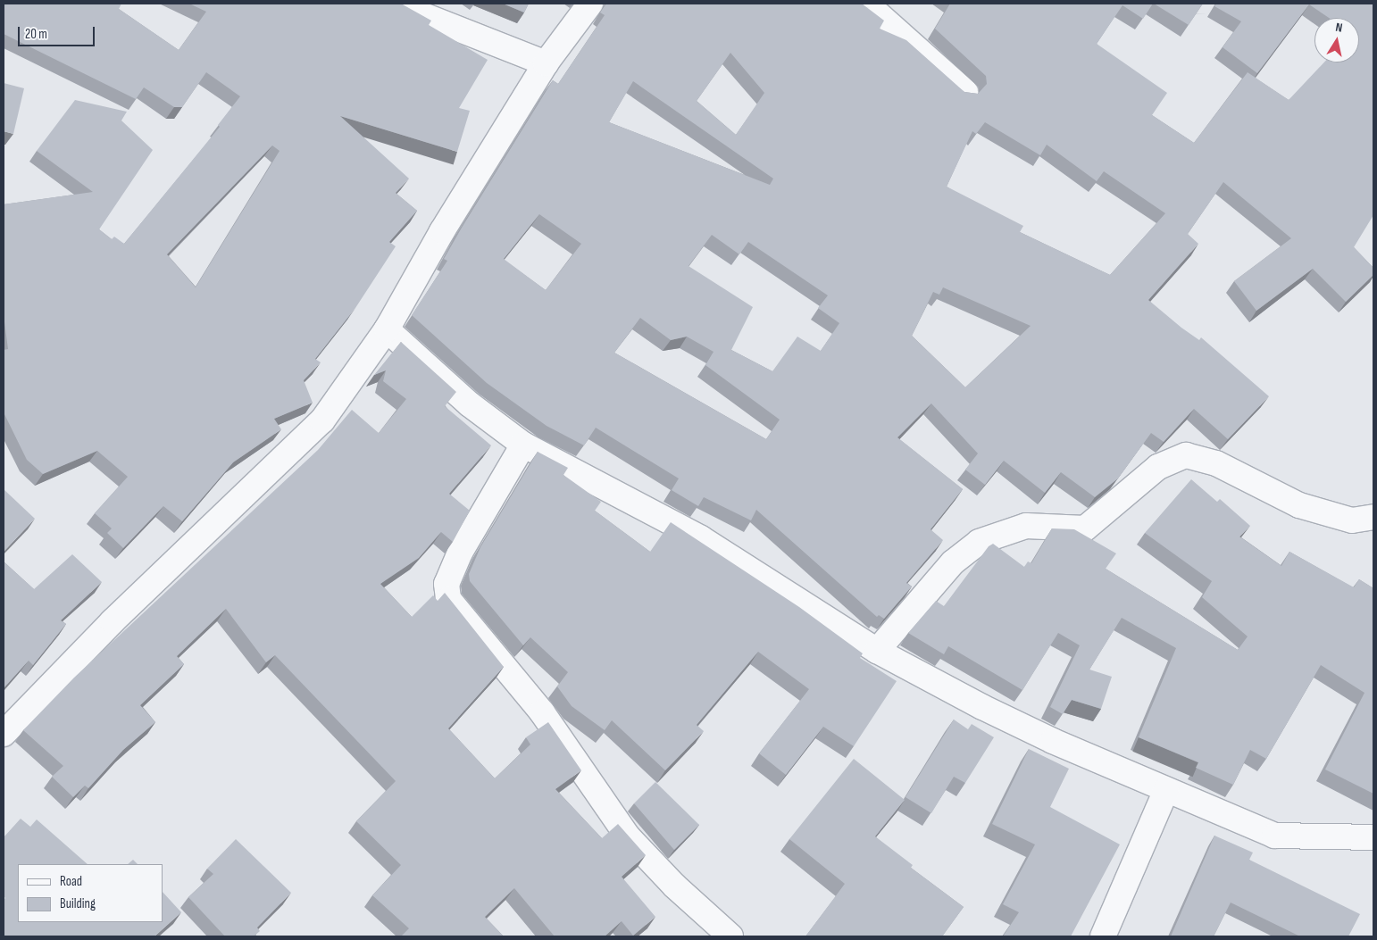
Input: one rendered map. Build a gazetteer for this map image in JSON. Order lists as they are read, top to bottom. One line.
{"legend":["Road","Building"],"scale_bar":"20 m","north":"top"}
